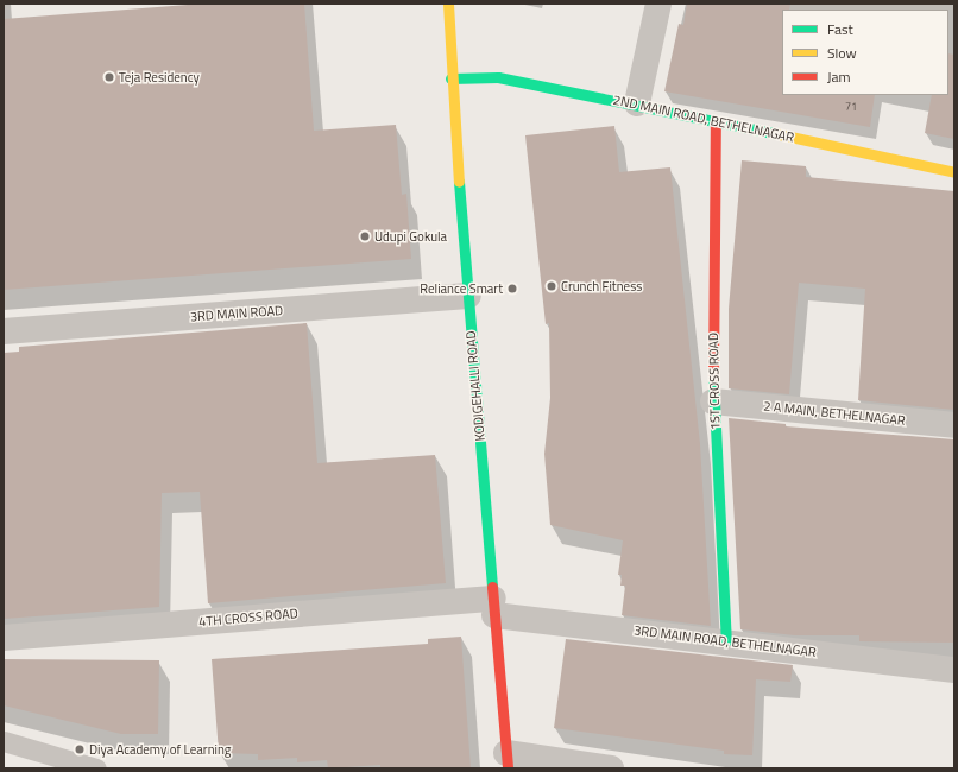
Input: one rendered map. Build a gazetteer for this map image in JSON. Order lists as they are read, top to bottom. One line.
{"streets":{"street":["2ND MAIN ROAD, BETHELNAGAR","3RD MAIN ROAD","1ST CROSS ROAD","KODIGEHALLI ROAD","2 A MAIN, BETHELNAGAR","4TH CROSS ROAD","3RD MAIN ROAD, BETHELNAGAR"]},"crossings":[["2ND MAIN ROAD, BETHELNAGAR","1ST CROSS ROAD"],["2ND MAIN ROAD, BETHELNAGAR","KODIGEHALLI ROAD"],["3RD MAIN ROAD","KODIGEHALLI ROAD"],["1ST CROSS ROAD","2 A MAIN, BETHELNAGAR"],["1ST CROSS ROAD","3RD MAIN ROAD, BETHELNAGAR"],["KODIGEHALLI ROAD","4TH CROSS ROAD"],["KODIGEHALLI ROAD","3RD MAIN ROAD, BETHELNAGAR"],["4TH CROSS ROAD","3RD MAIN ROAD, BETHELNAGAR"]],"places":["Teja Residency","Udupi Gokula","Crunch Fitness","Reliance Smart","Diya Academy of Learning"],"house_numbers":["71"],"legend":["Fast","Slow","Jam"]}
